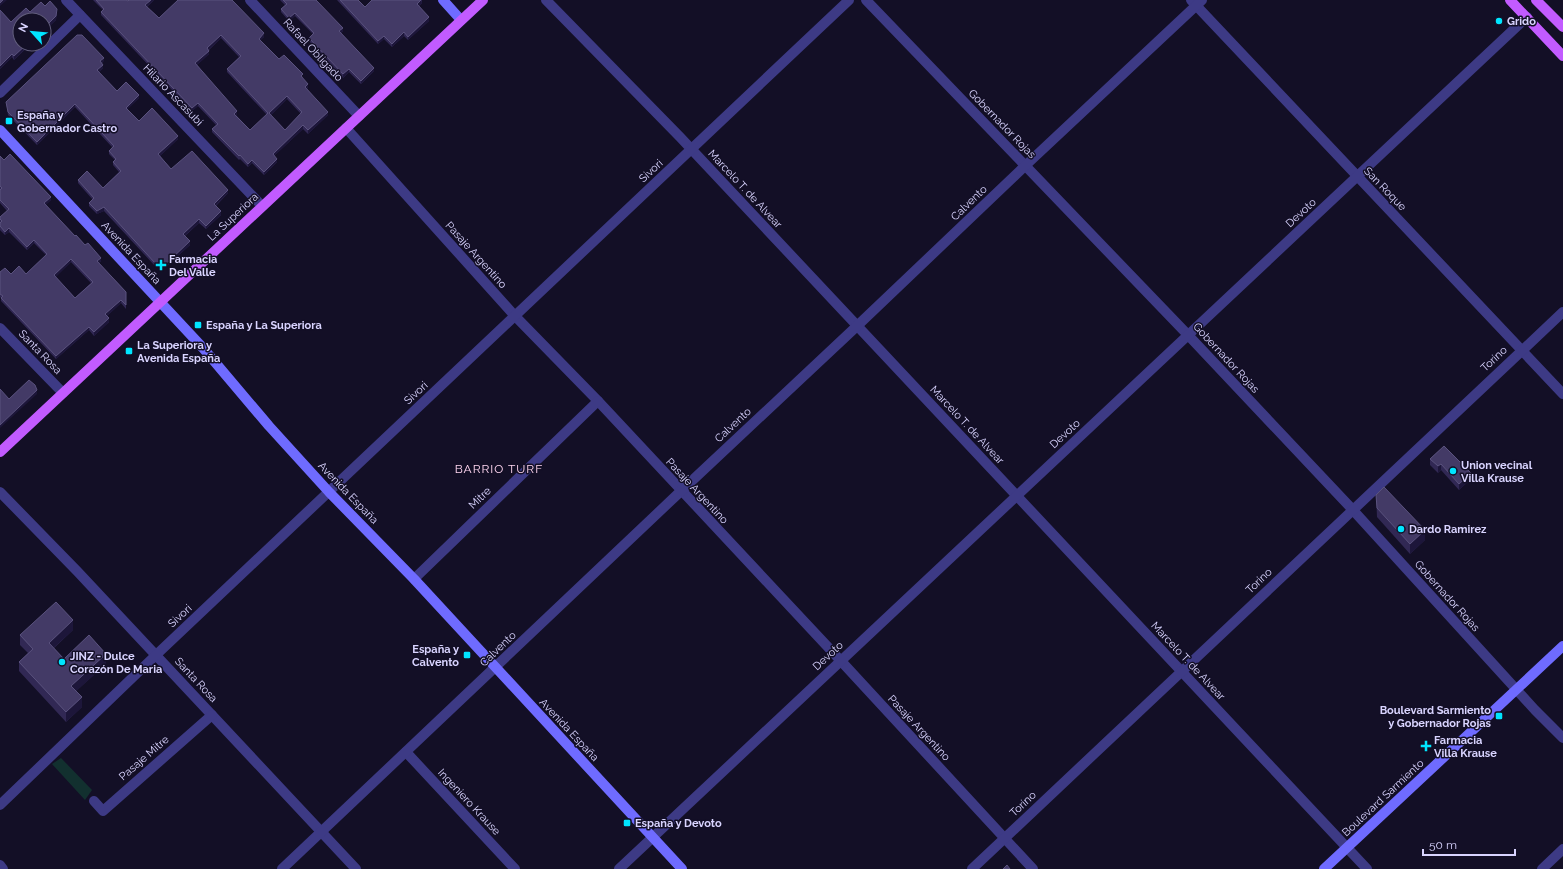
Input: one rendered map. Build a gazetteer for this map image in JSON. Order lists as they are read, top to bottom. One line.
{"streets":{"main road":["La Superiora"],"street":["Rafael Obligado","Hilario Ascasubi","Gobernador Rojas","Sivori","Marcelo T. de Alvear","San Roque","Calvento","Devoto","Avenida España","Pasaje Argentino","Santa Rosa","Torino","Mitre","Pasaje Mitre","Boulevard Sarmiento","Ingeniero Krause"]},"crossings":[["Rafael Obligado","La Superiora"],["Hilario Ascasubi","La Superiora"],["Gobernador Rojas","Calvento"],["Gobernador Rojas","Devoto"],["Gobernador Rojas","Torino"],["Gobernador Rojas","Boulevard Sarmiento"],["Sivori","Marcelo T. de Alvear"],["Sivori","Avenida España"],["Sivori","Pasaje Argentino"],["Sivori","Santa Rosa"],["Marcelo T. de Alvear","Calvento"],["Marcelo T. de Alvear","Devoto"],["Marcelo T. de Alvear","Torino"],["Marcelo T. de Alvear","Boulevard Sarmiento"],["San Roque","Calvento"],["San Roque","Devoto"],["San Roque","Torino"],["Calvento","Avenida España"],["Calvento","Pasaje Argentino"],["Calvento","Santa Rosa"],["Calvento","Ingeniero Krause"],["Devoto","Avenida España"],["Devoto","Pasaje Argentino"],["La Superiora","Avenida España"],["La Superiora","Pasaje Argentino"],["La Superiora","Santa Rosa"],["Avenida España","Mitre"],["Pasaje Argentino","Torino"],["Pasaje Argentino","Mitre"],["Santa Rosa","Pasaje Mitre"]],"districts":["BARRIO TURF"],"places":{"other":["Grido","Union vecinal Villa Krause","Dardo Ramirez","JINZ - Dulce Corazón De Maria"],"transit":["España y Gobernador Castro","España y La Superiora","La Superiora y Avenida España","España y Calvento","Boulevard Sarmiento y Gobernador Rojas","España y Devoto"],"health":["Farmacia Del Valle","Farmacia Villa Krause"]},"scale_bar":"50 m","north":"top left"}
